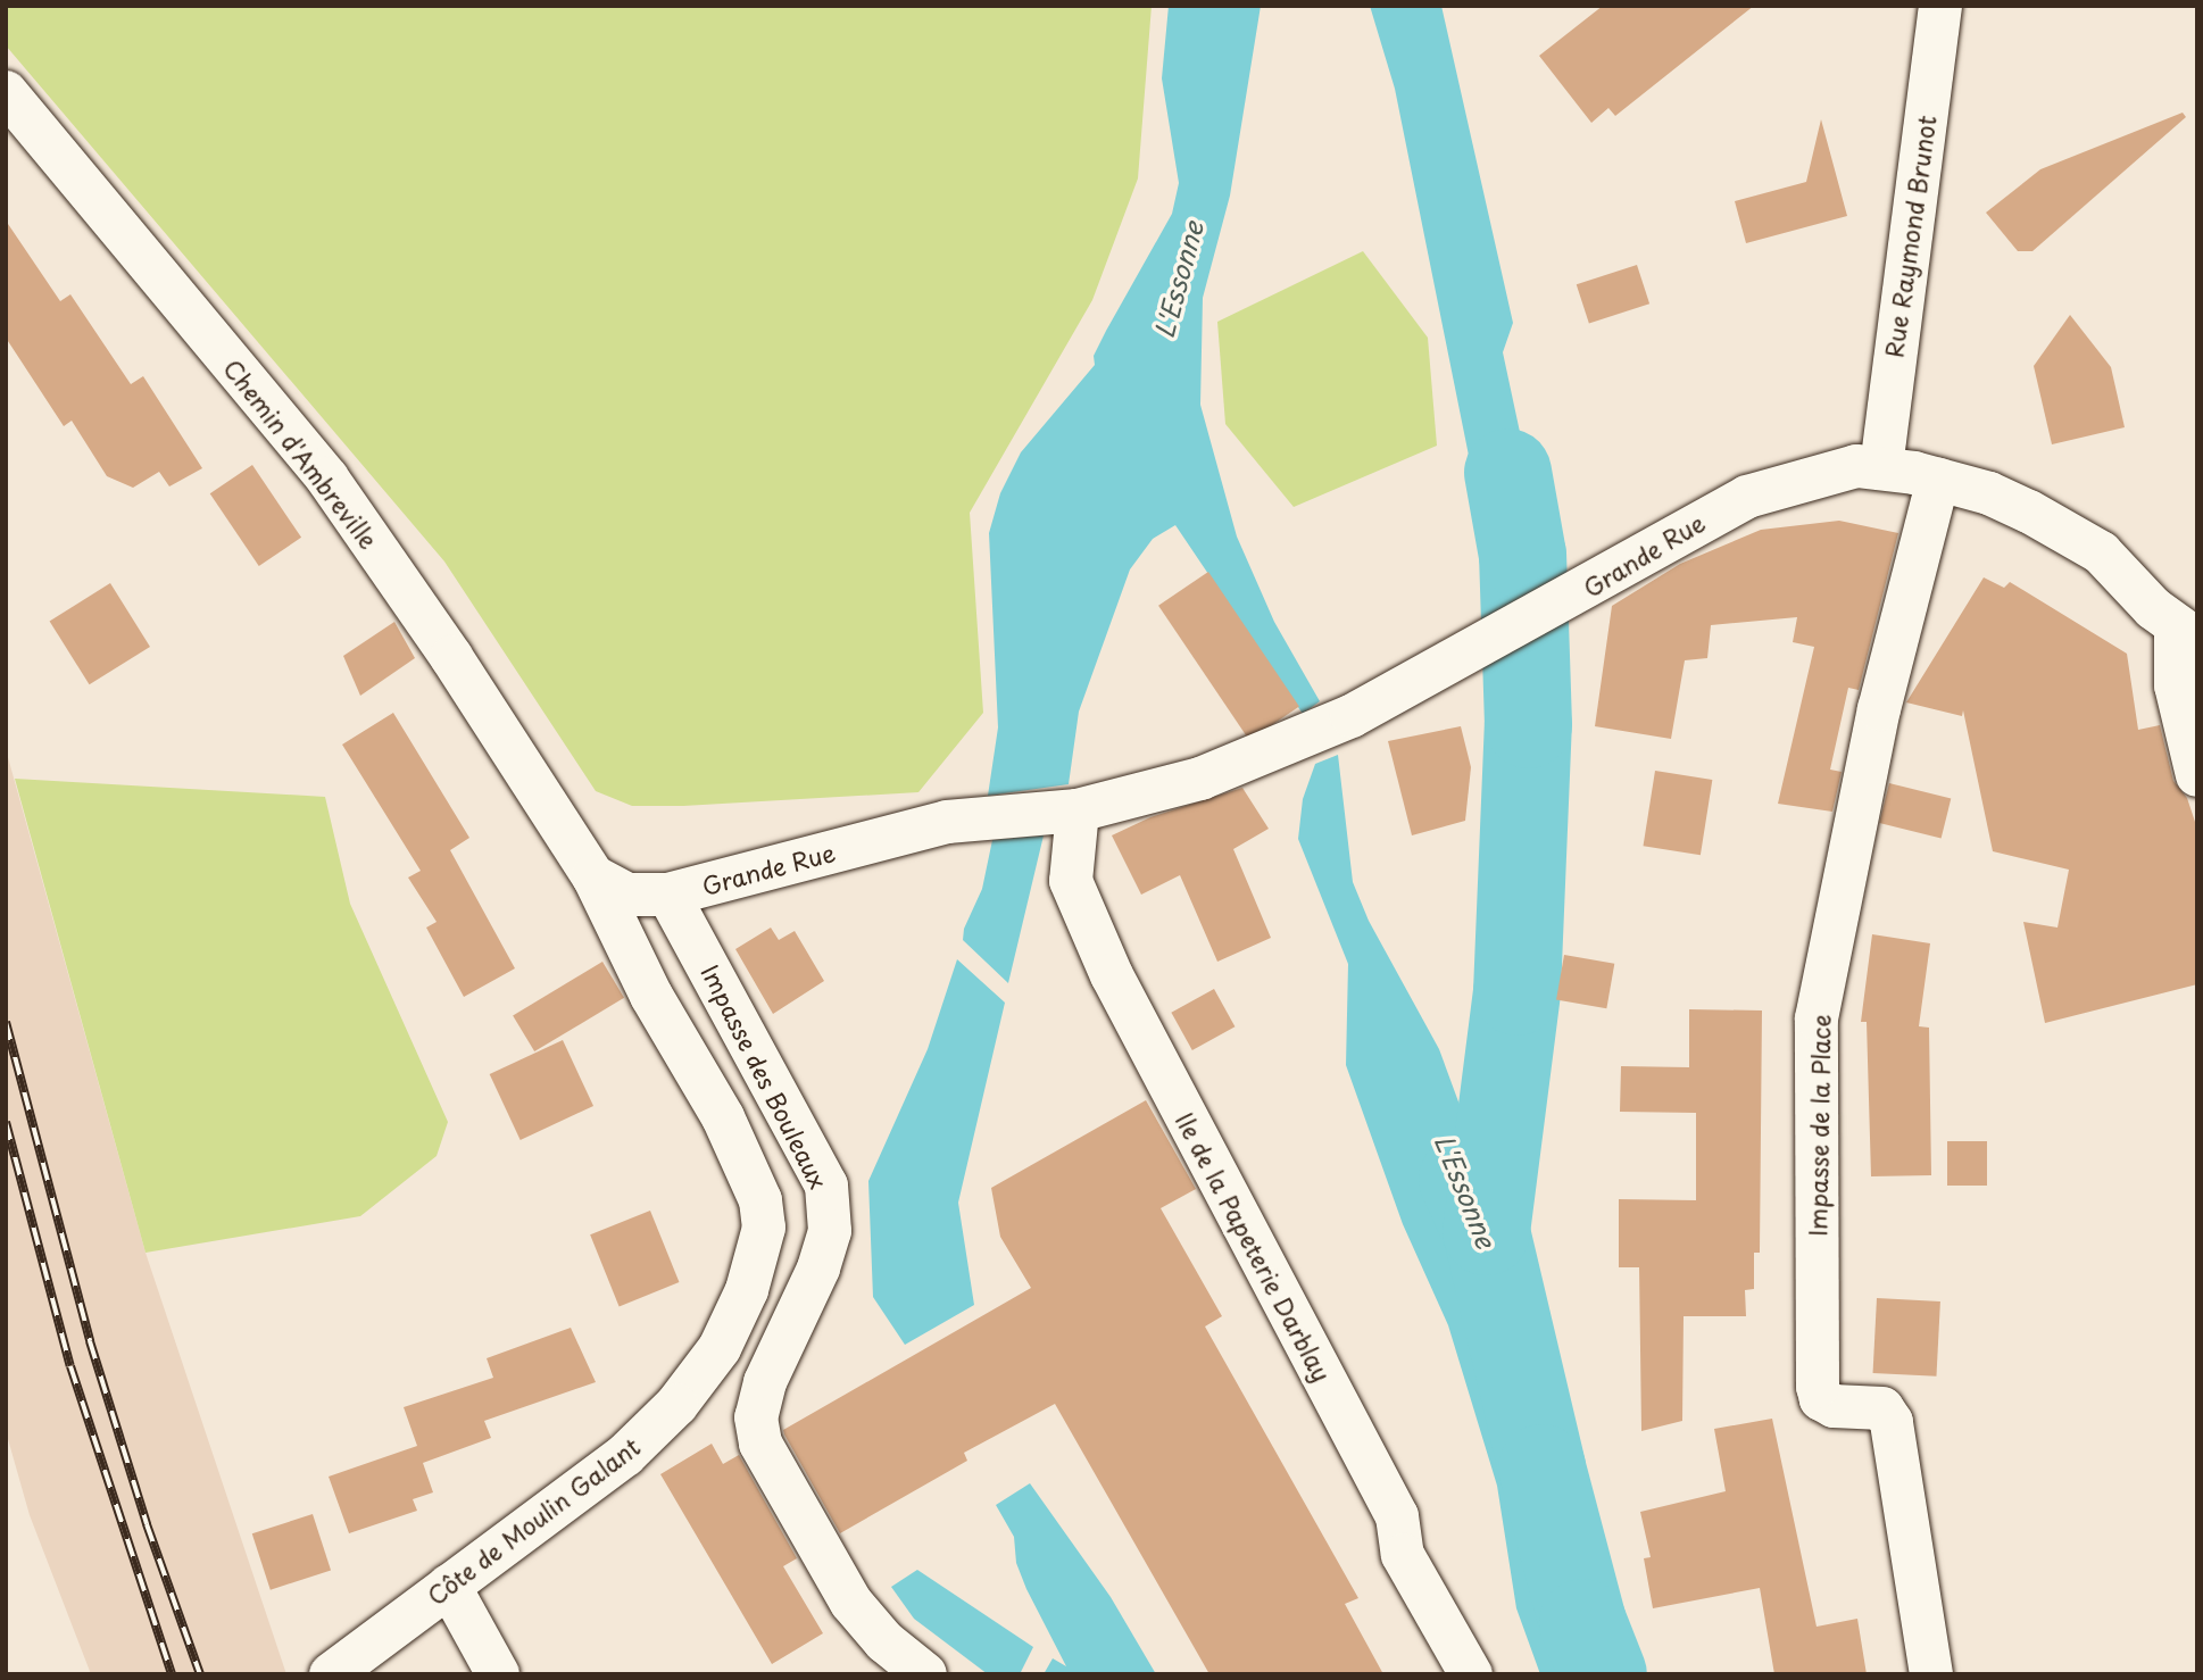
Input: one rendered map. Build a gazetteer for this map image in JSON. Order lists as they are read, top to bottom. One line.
{"streets":{"street":["Rue Raymond Brunot","Chemin d'Ambreville","Grande Rue","Impasse des Bouleaux","Impasse de la Place","Ile de la Papeterie Darblay","Côte de Moulin Galant"]},"crossings":[["Rue Raymond Brunot","Grande Rue"],["Chemin d'Ambreville","Grande Rue"],["Chemin d'Ambreville","Côte de Moulin Galant"],["Grande Rue","Impasse des Bouleaux"],["Grande Rue","Impasse de la Place"],["Grande Rue","Ile de la Papeterie Darblay"],["Grande Rue","Côte de Moulin Galant"]],"water":["L'Essonne"]}
